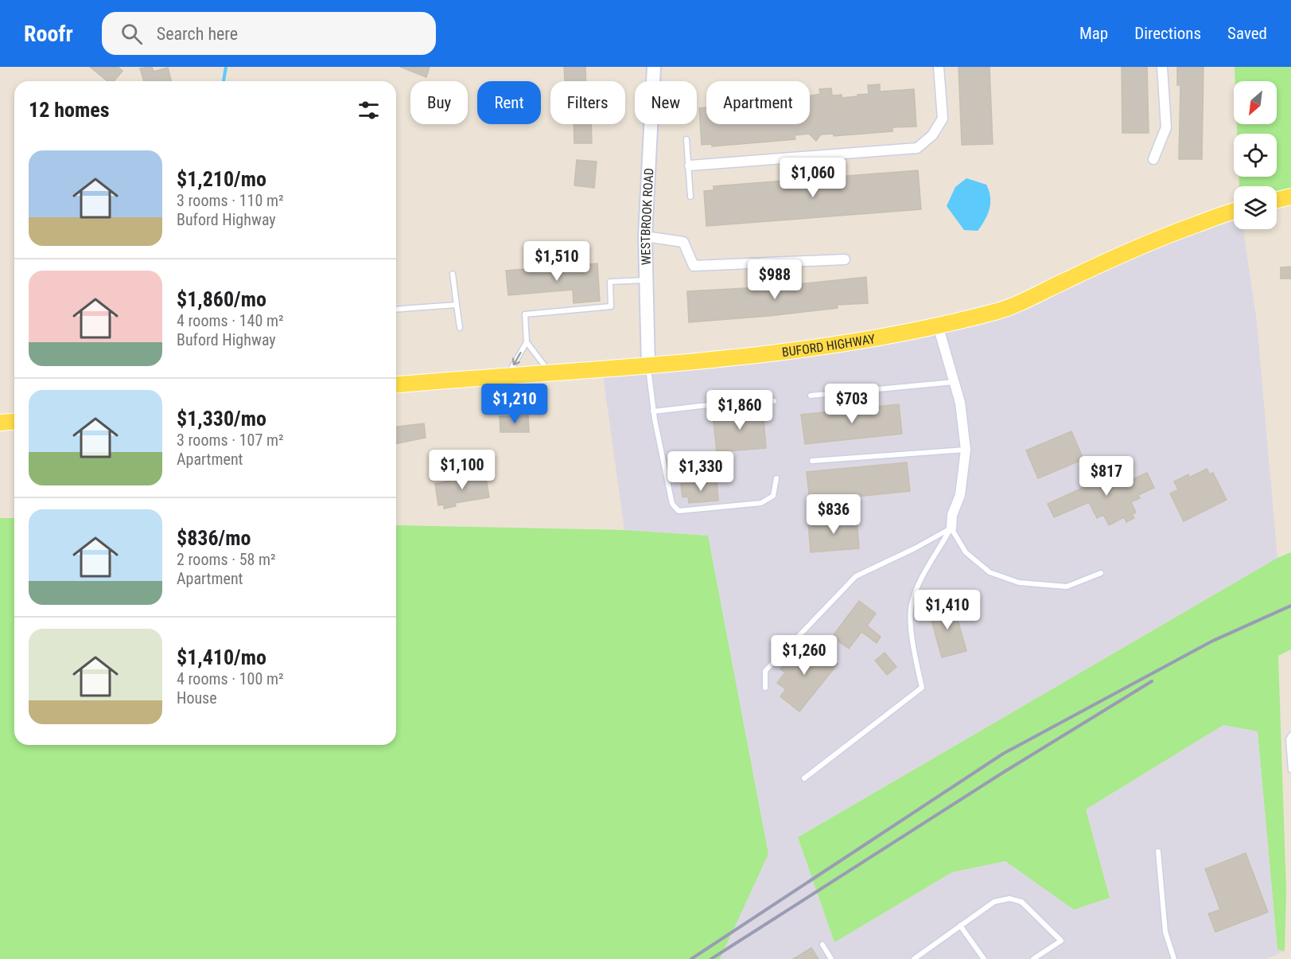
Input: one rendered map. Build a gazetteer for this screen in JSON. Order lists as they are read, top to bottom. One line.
{"streets":{"main road":["BUFORD HIGHWAY"],"street":["WESTBROOK ROAD"]},"crossings":[["WESTBROOK ROAD","BUFORD HIGHWAY"]],"north":"bottom left","page":{"header":"Roofr","search":"Search here","nav":["Map","Directions","Saved"],"chip":["Buy","Rent","Filters","New","Apartment"],"heading":"12 homes","list":[{"name":"$1,210/mo","note":"3 rooms · 110 m² · Buford Highway"},{"name":"$1,860/mo","note":"4 rooms · 140 m² · Buford Highway"},{"name":"$1,330/mo","note":"3 rooms · 107 m² · Apartment"},{"name":"$836/mo","note":"2 rooms · 58 m² · Apartment"},{"name":"$1,410/mo","note":"4 rooms · 100 m² · House"}],"price":["$1,060","$1,510","$988","$1,210","$703","$1,860","$1,100","$1,330","$817","$836","$1,410","$1,260"]}}
